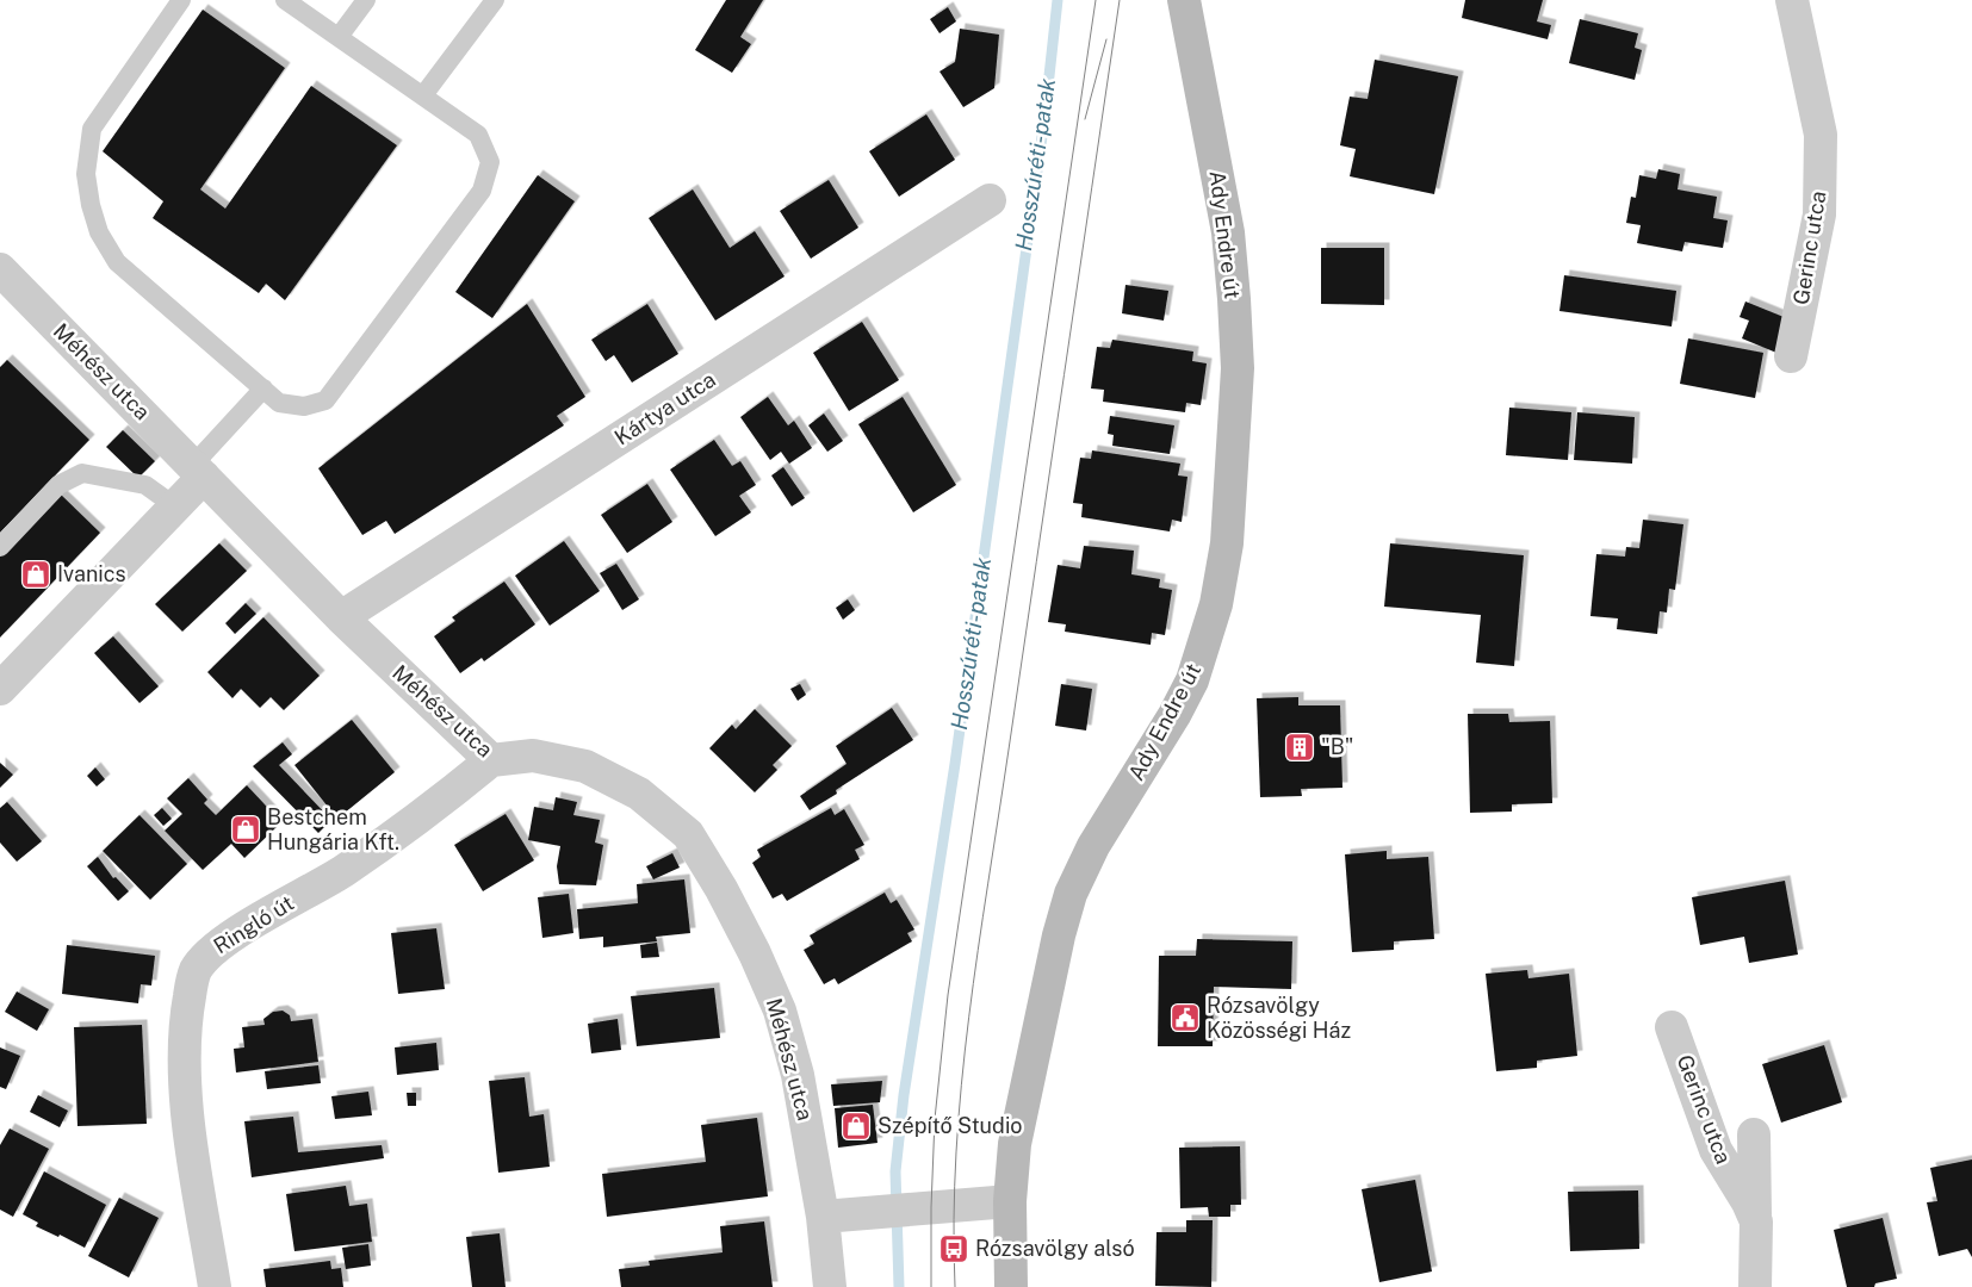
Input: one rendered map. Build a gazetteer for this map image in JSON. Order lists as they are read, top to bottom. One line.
{"streets":{"street":["Ady Endre út","Gerinc utca","Méhész utca","Kártya utca","Ringló út"]},"crossings":[["Méhész utca","Kártya utca"],["Méhész utca","Ringló út"]],"water":["Hosszúréti-patak"],"places":{"shop":["Ivanics","Bestchem Hungária Kft.","Szépítő Studio"],"building":["\"B\""],"public building":["Rózsavölgy Közösségi Ház"],"bus stop":["Rózsavölgy alsó"]}}
